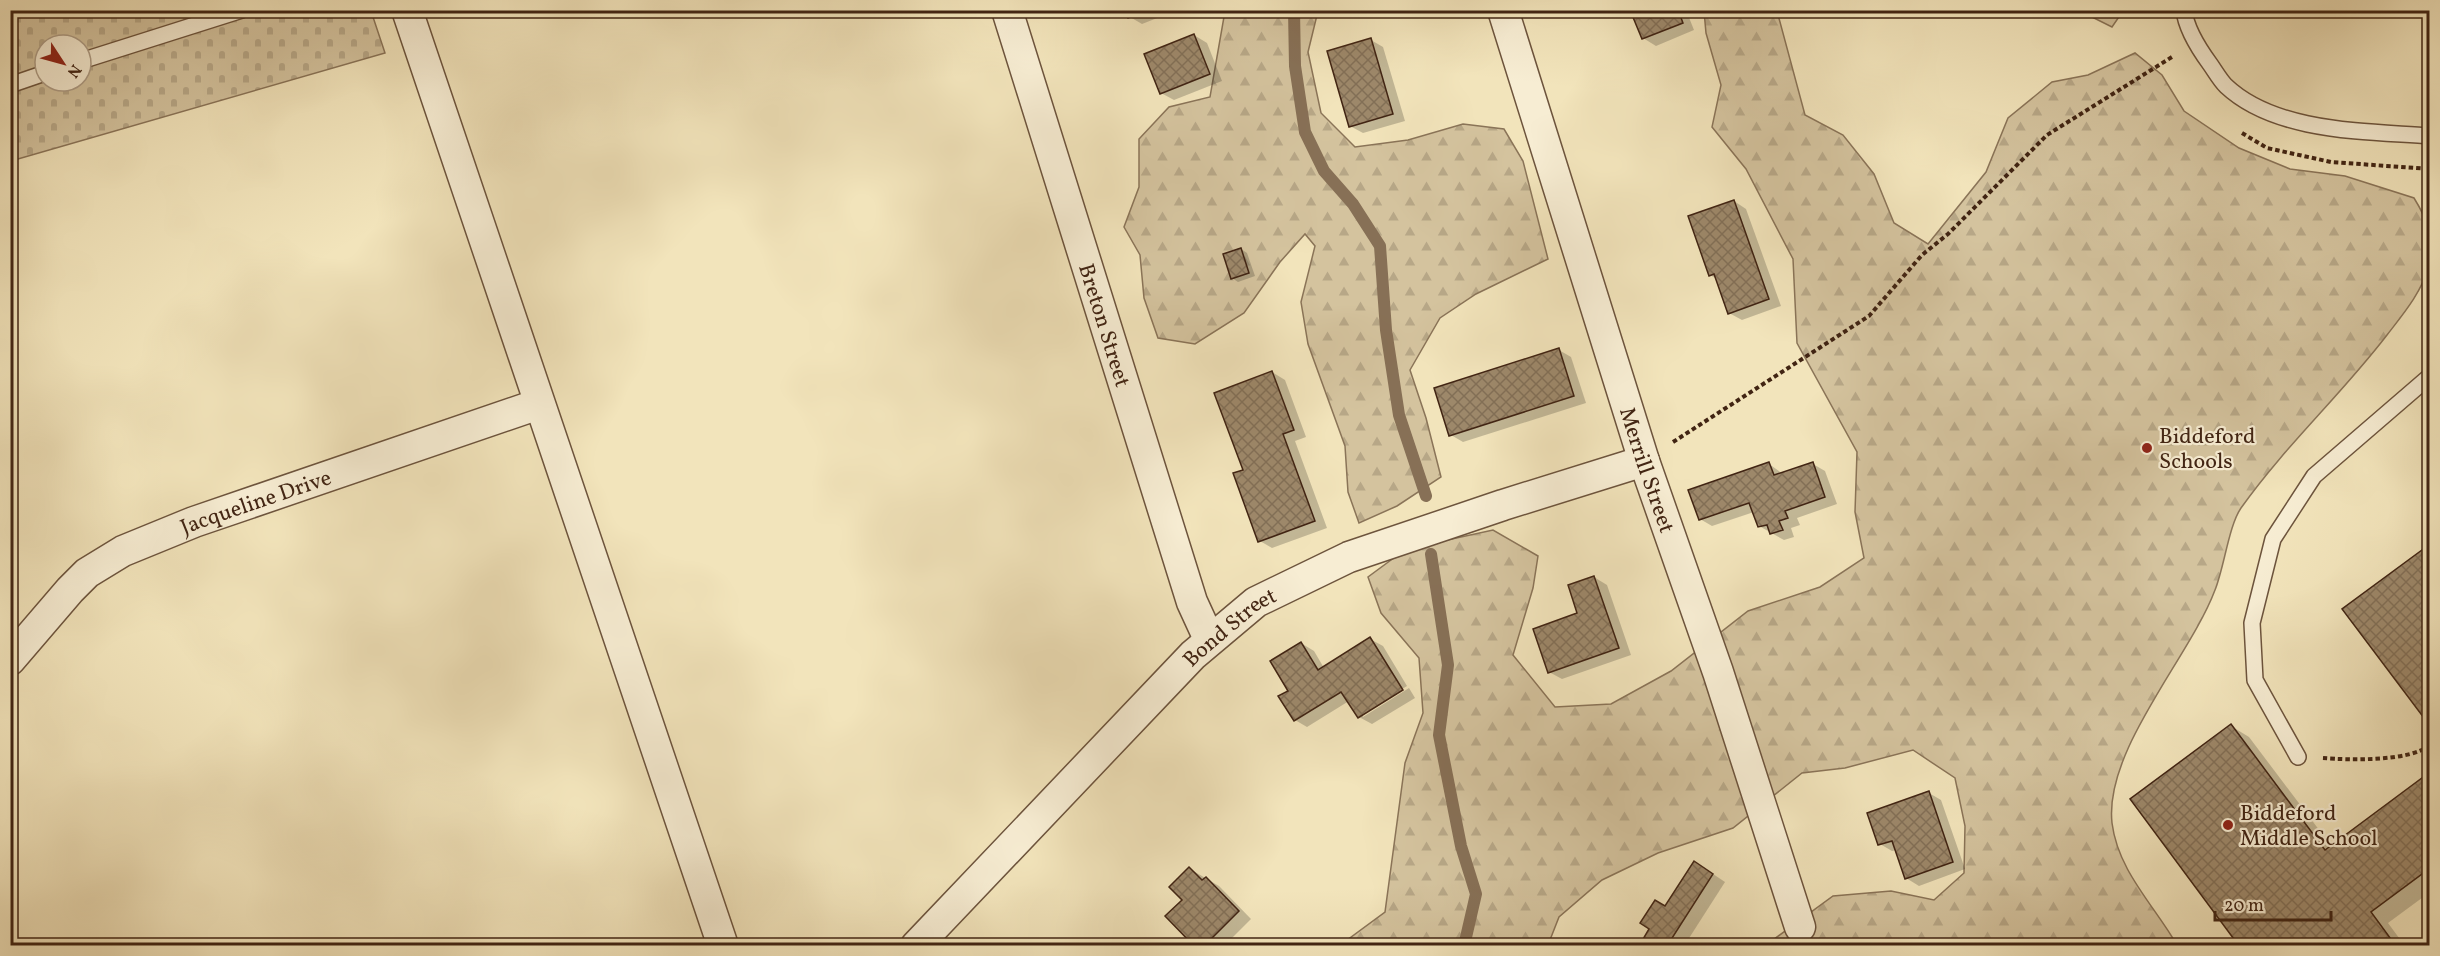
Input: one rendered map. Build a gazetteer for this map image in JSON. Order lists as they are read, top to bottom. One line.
{"streets":{"street":["Breton Street","Merrill Street","Jacqueline Drive","Bond Street"]},"crossings":[["Breton Street","Bond Street"],["Merrill Street","Bond Street"]],"places":["Biddeford Schools","Biddeford Middle School"],"scale_bar":"20 m","north":"bottom right"}
